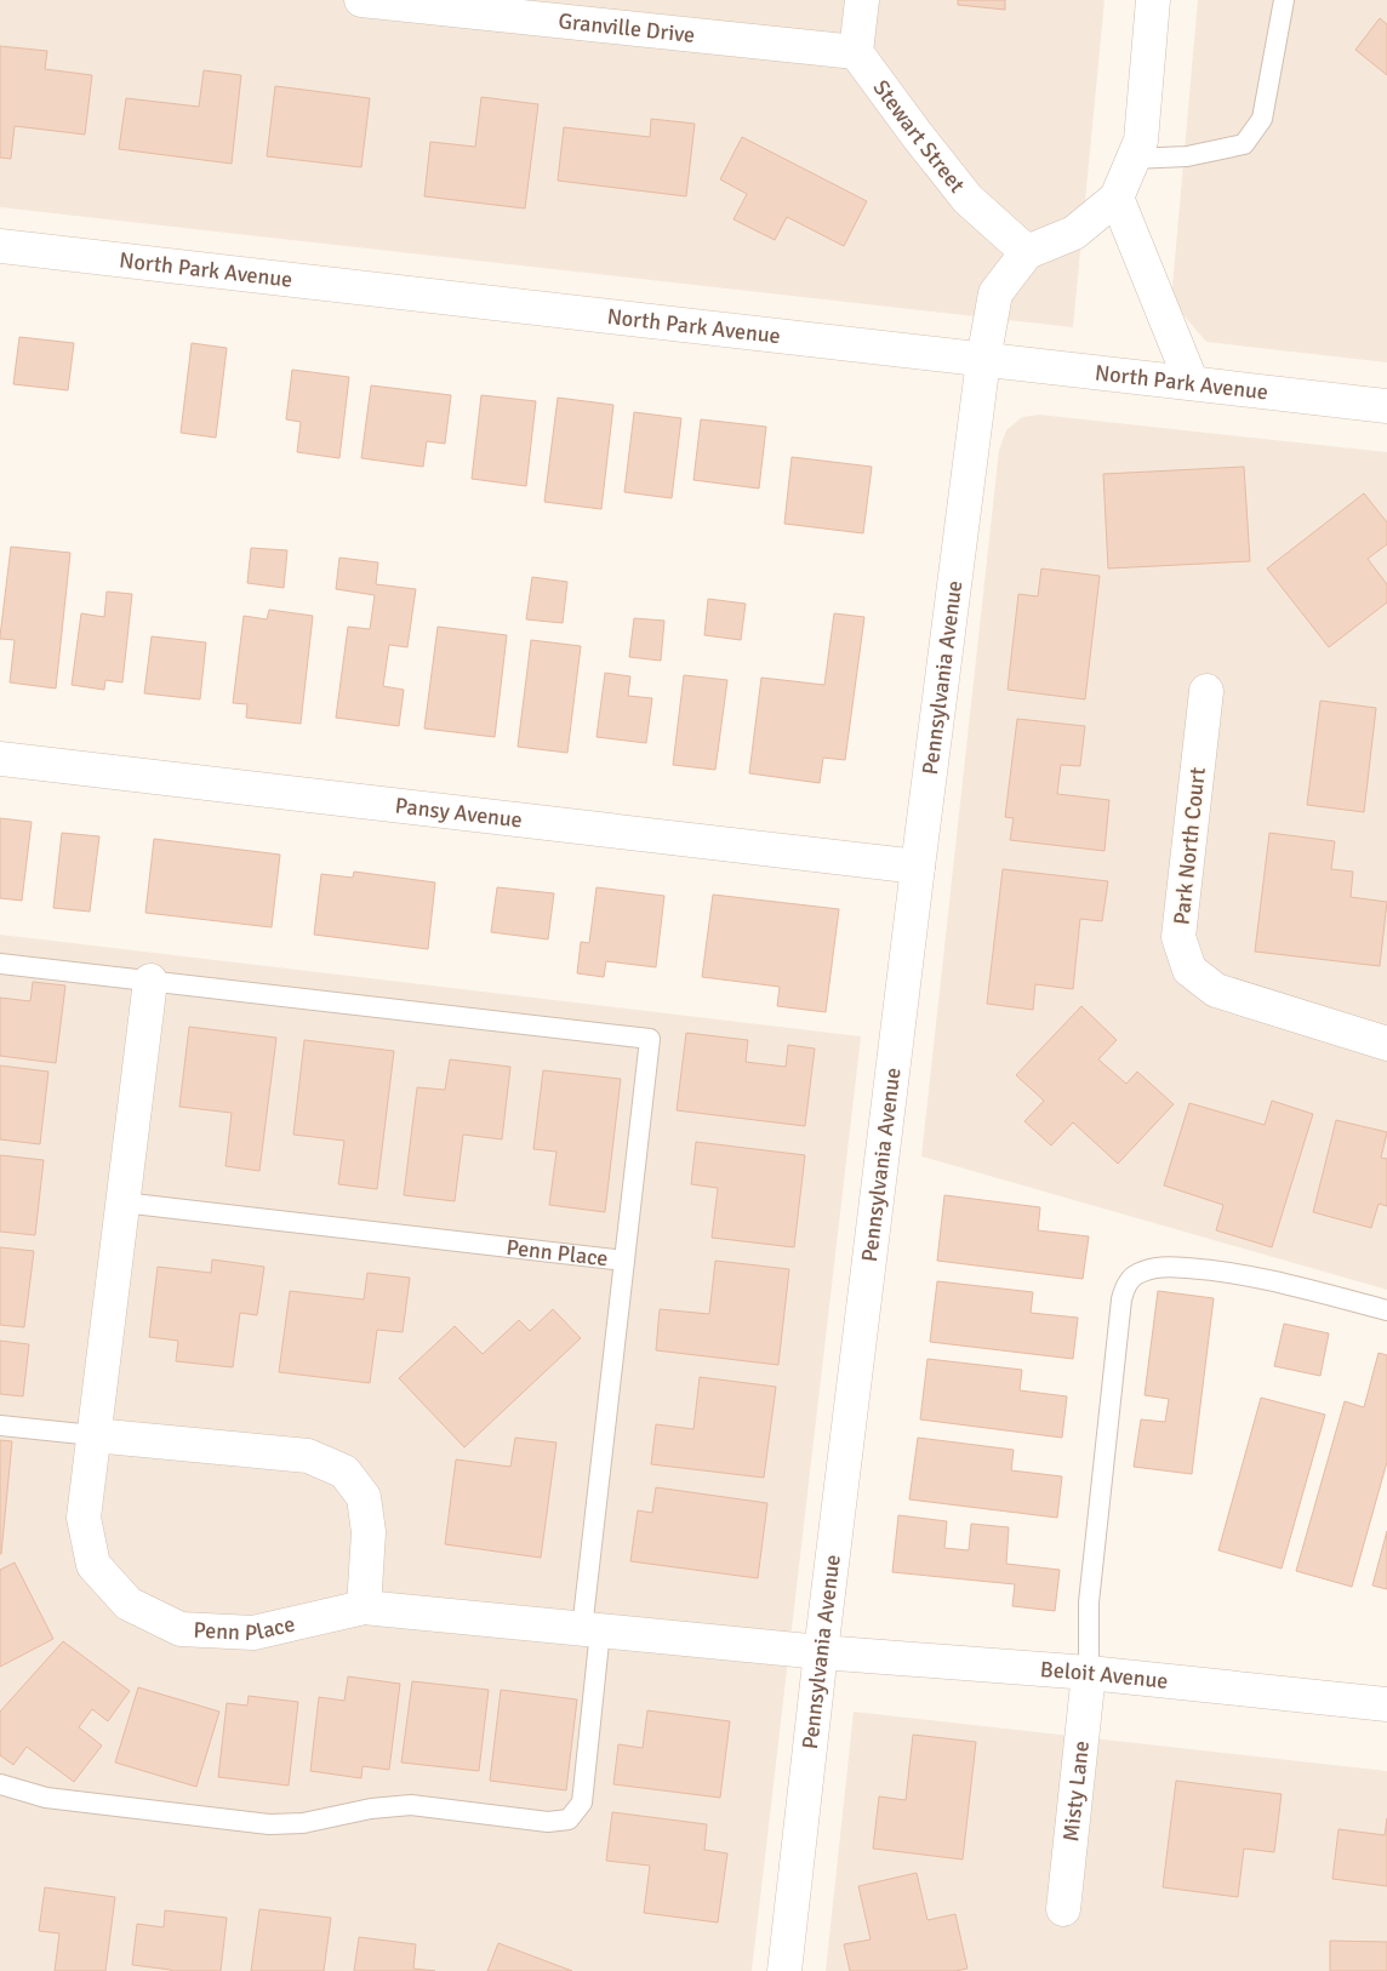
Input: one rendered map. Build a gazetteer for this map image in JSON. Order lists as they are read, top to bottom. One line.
{"streets":{"street":["Granville Drive","Stewart Street","North Park Avenue","Pennsylvania Avenue","Pansy Avenue","Park North Court","Penn Place","Beloit Avenue","Misty Lane"]},"crossings":[["Granville Drive","Stewart Street"],["Stewart Street","Pennsylvania Avenue"],["North Park Avenue","Pennsylvania Avenue"],["Pennsylvania Avenue","Pansy Avenue"],["Pennsylvania Avenue","Penn Place"],["Pennsylvania Avenue","Beloit Avenue"],["Penn Place","Beloit Avenue"],["Beloit Avenue","Misty Lane"]]}
